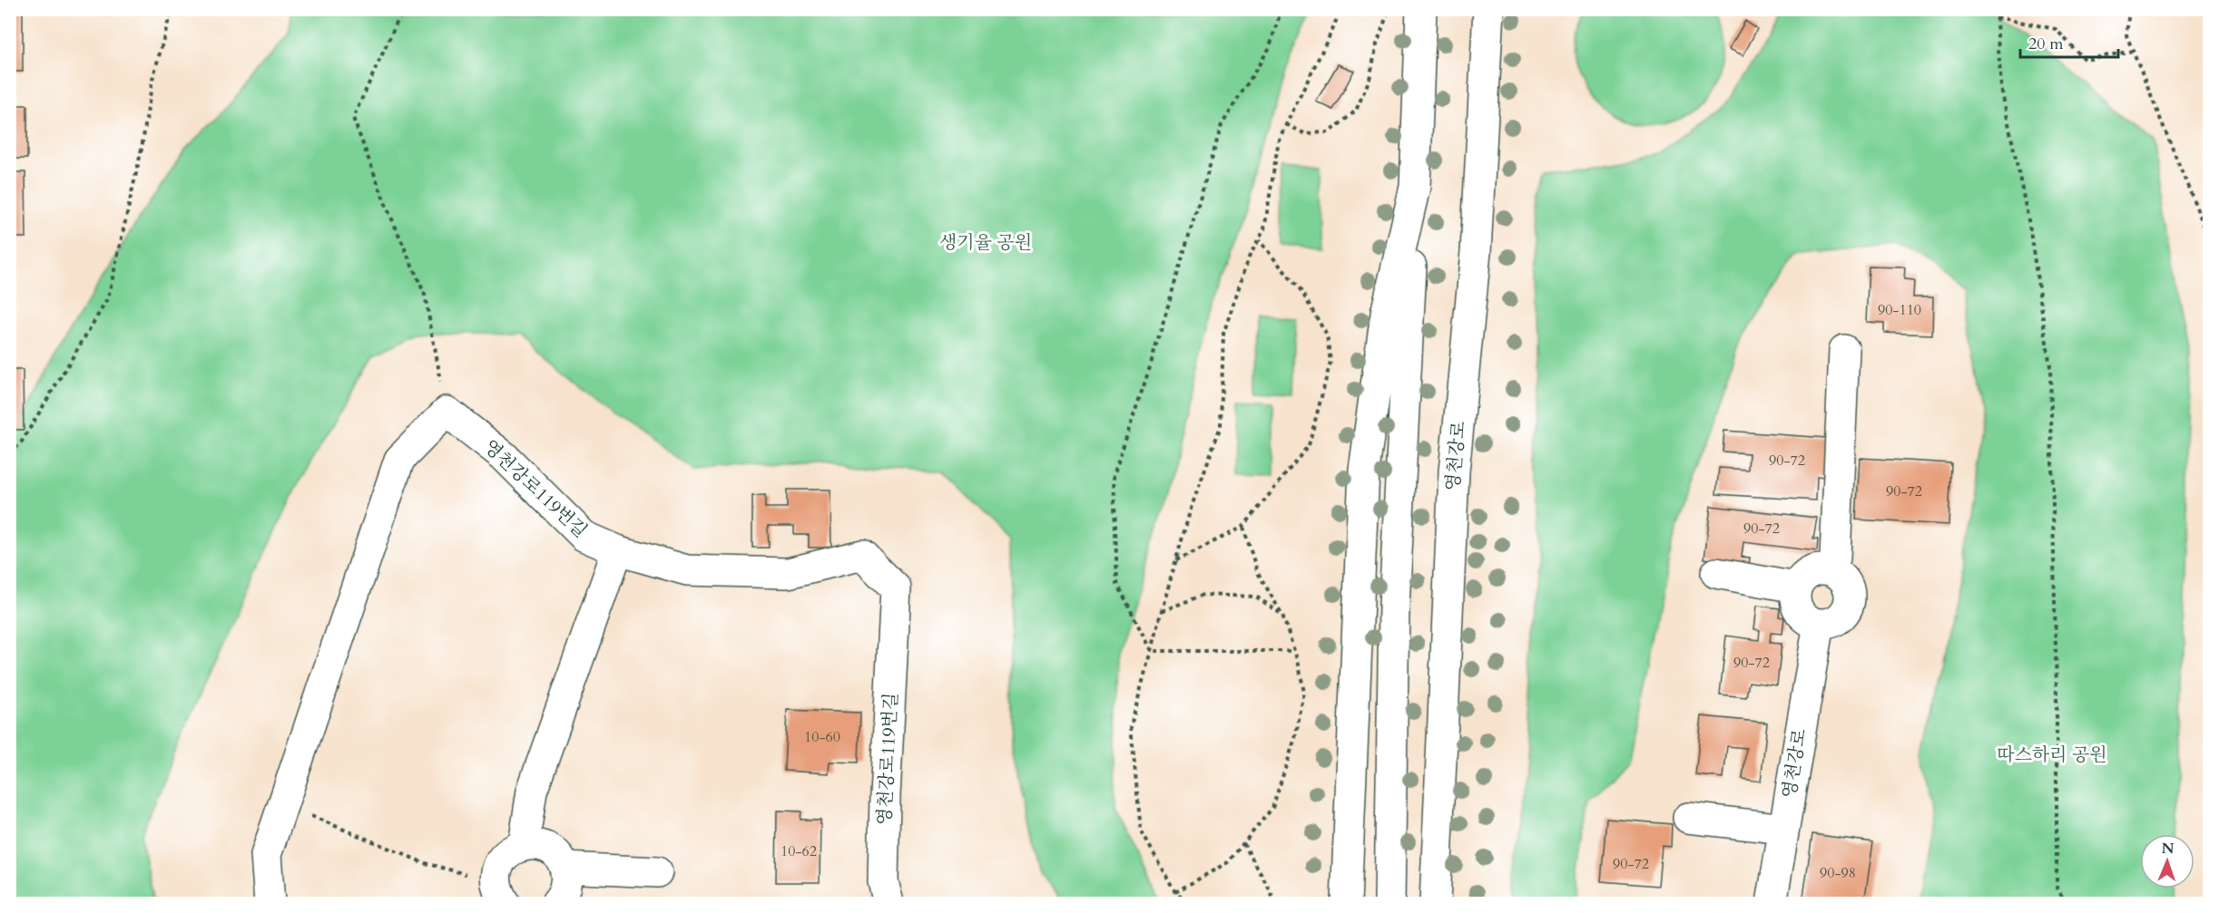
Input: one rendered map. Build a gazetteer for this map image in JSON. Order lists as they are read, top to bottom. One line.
{"streets":{"street":["영천강로","영천강로119번길"]},"parks":["생기율 공원","따스하리 공원"],"house_numbers":["90-110","90-72","90-72","90-72","90-72","10-60","10-62","90-72","90-98"],"scale_bar":"20 m","north":"top"}
